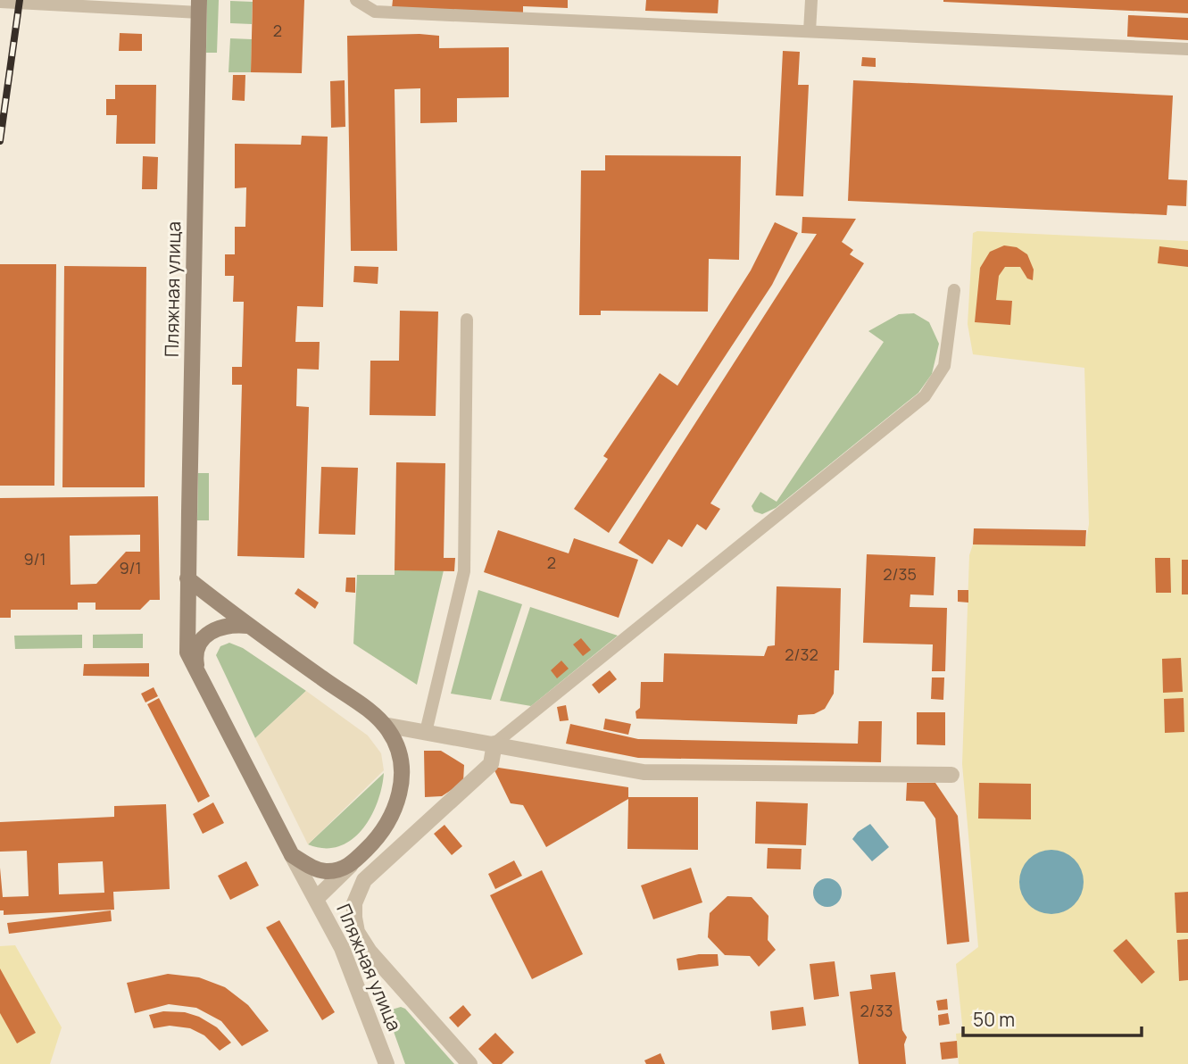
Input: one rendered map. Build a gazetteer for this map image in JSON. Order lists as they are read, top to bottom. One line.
{"streets":{"street":["Пляжная улица"]},"house_numbers":["2","9/1","2","9/1","2/35","2/32","2/33"],"scale_bar":"50 m"}
